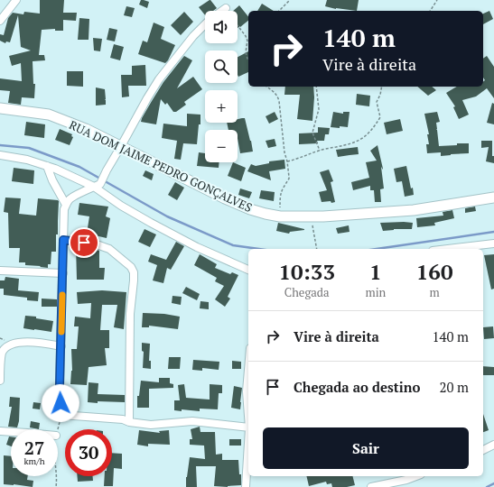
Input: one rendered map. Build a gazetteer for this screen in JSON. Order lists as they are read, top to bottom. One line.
{"streets":{"main road":["RUA DOM JAIME PEDRO GONÇALVES"]},"page":{"map_buttons":["+","−"],"turn":["140 m","Vire à direita"],"eta":["10:33","Chegada","1","min","160","m"],"list":[{"name":"Vire à direita","value":"140 m"},{"name":"Chegada ao destino","value":"20 m"}],"buttons":"Sair","speed":"27 km/h","limit":"30"}}
